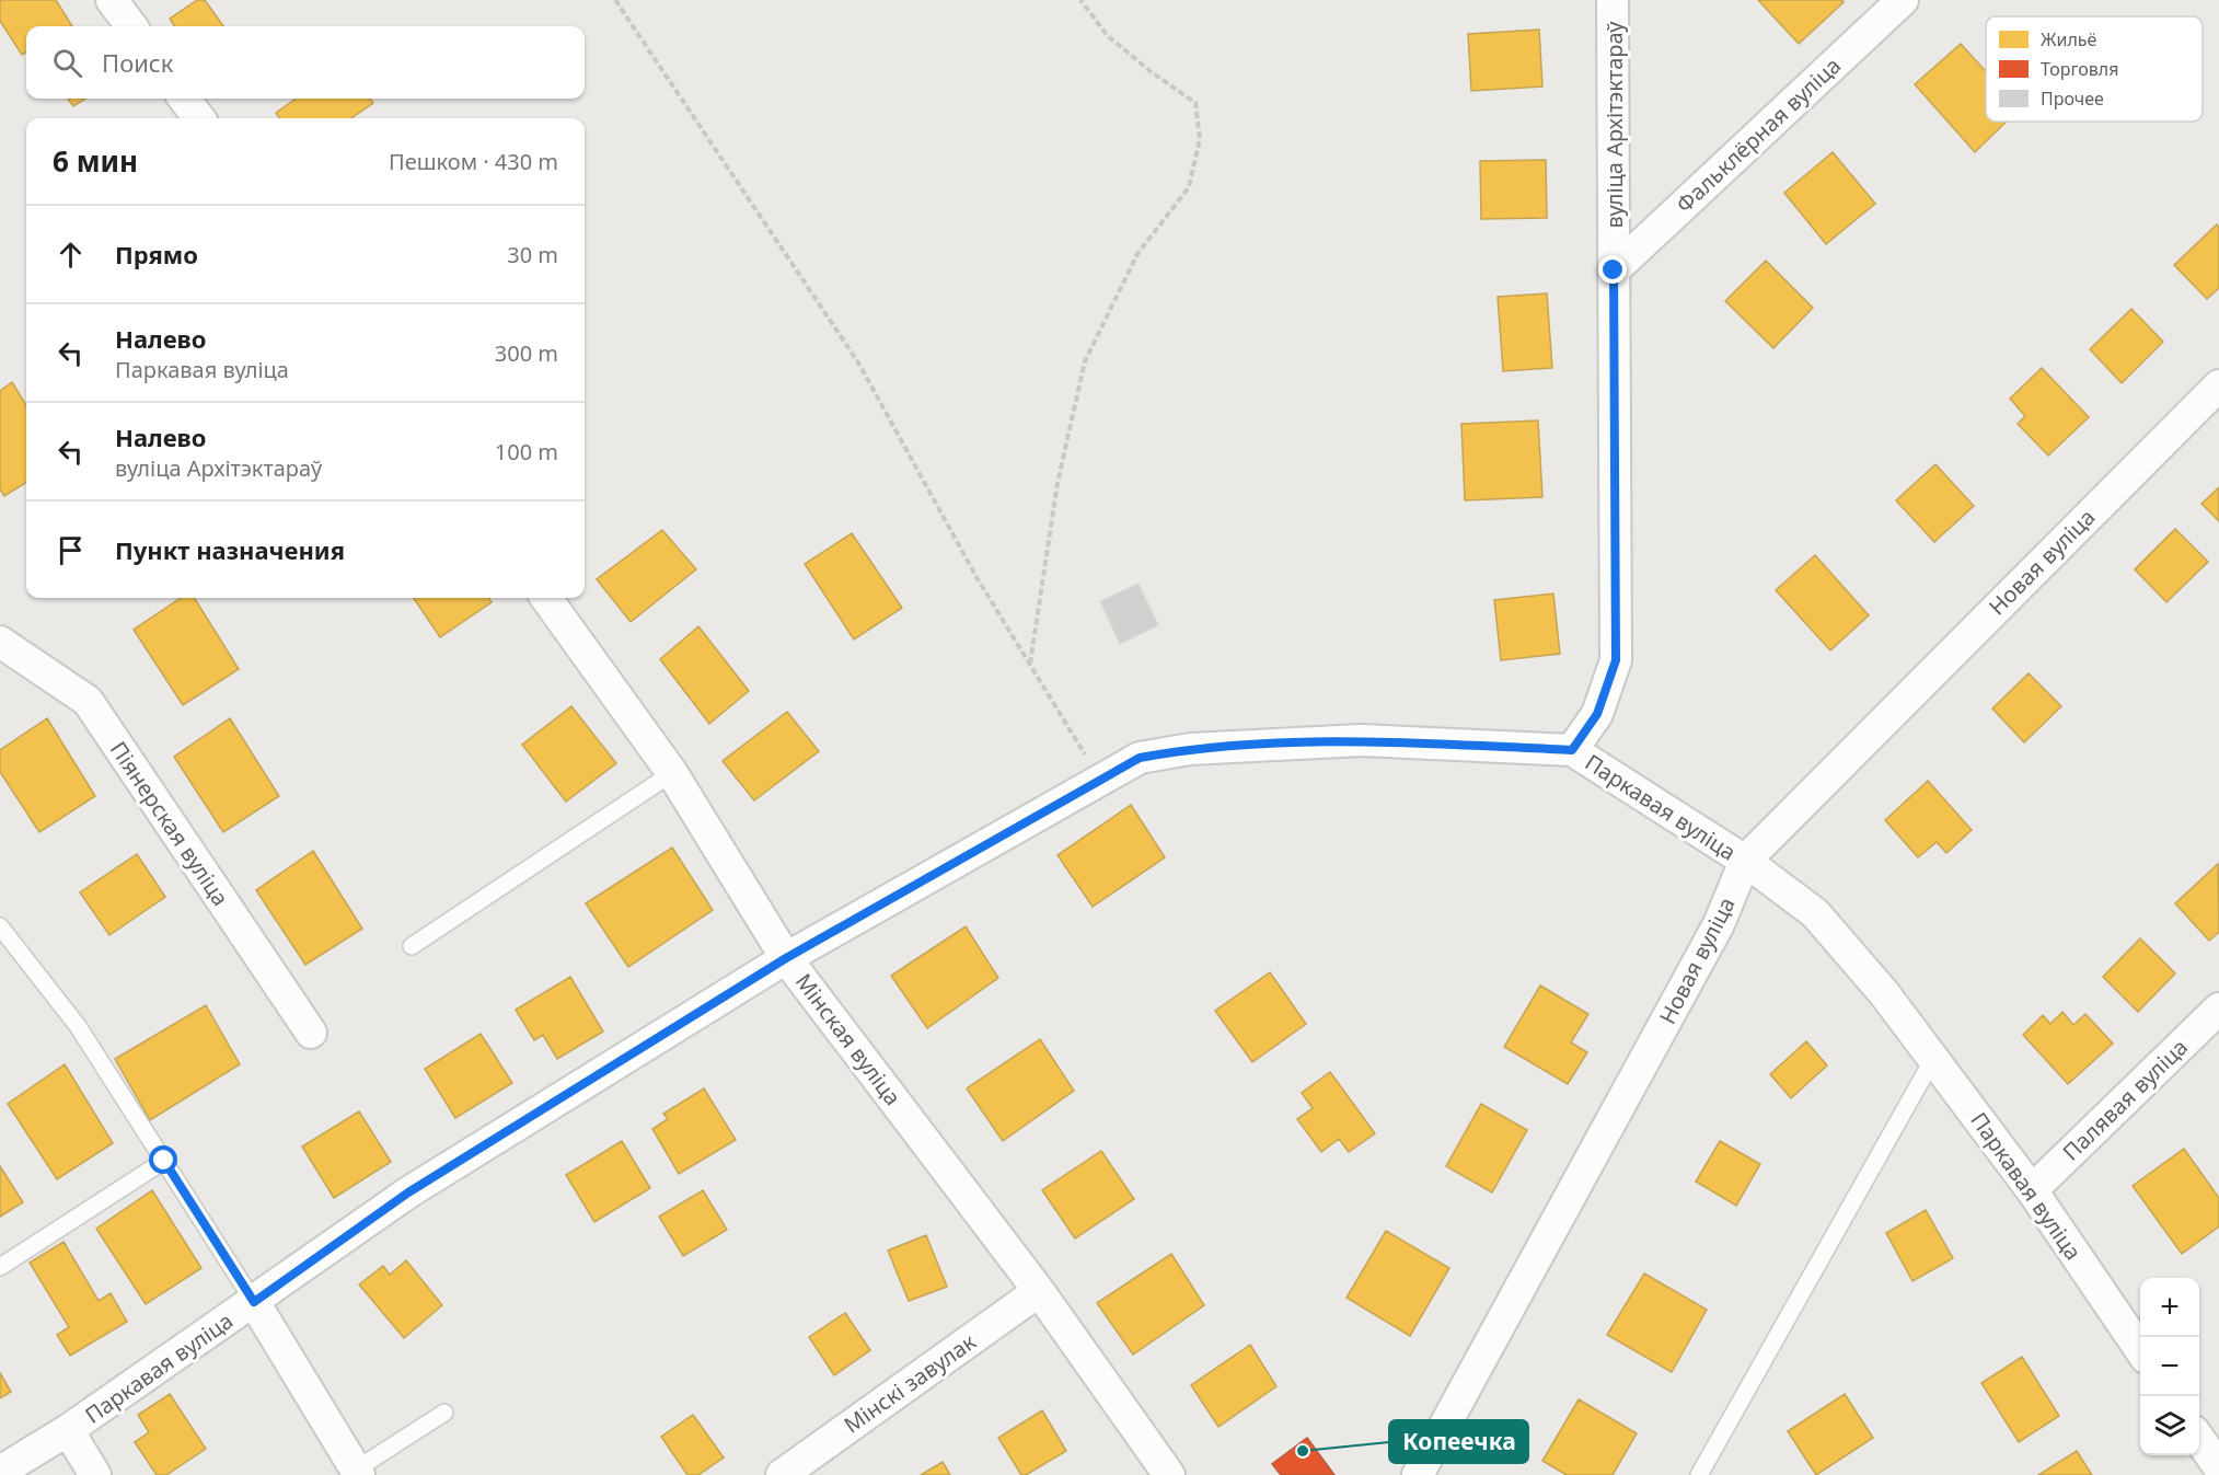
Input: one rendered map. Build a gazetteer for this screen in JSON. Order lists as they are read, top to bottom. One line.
{"streets":{"street":["вуліца Архітэктараў","Фальклёрная вуліца","Новая вуліца","Паркавая вуліца","Піянерская вуліца","Мінская вуліца","Палявая вуліца","Мінскі завулак"]},"crossings":[["вуліца Архітэктараў","Фальклёрная вуліца"],["вуліца Архітэктараў","Паркавая вуліца"],["Новая вуліца","Паркавая вуліца"],["Паркавая вуліца","Мінская вуліца"],["Паркавая вуліца","Палявая вуліца"],["Мінская вуліца","Мінскі завулак"]],"places":["Копеечка"],"legend":["Жильё","Торговля","Прочее"],"page":{"search":"Поиск","heading":["6 мин","Пешком · 430 m"],"list":[["Прямо","30 m"],["Налево","Паркавая вуліца","300 m"],["Налево","вуліца Архітэктараў","100 m"],"Пункт назначения"],"map_buttons":["+","−"]}}
